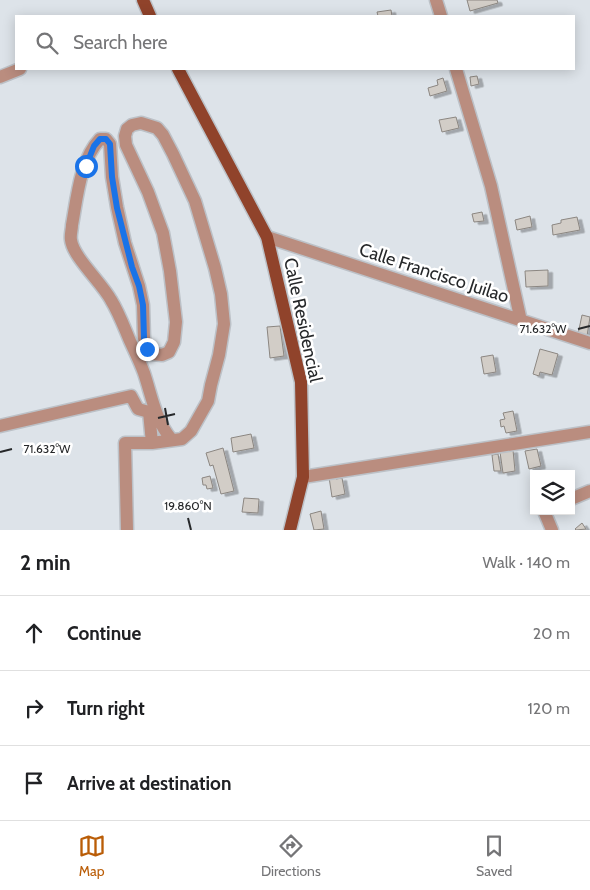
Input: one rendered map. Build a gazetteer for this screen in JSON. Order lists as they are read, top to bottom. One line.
{"streets":{"main road":["Calle Residencial"],"street":["Calle Francisco Juilao"]},"crossings":[["Calle Francisco Juilao","Calle Residencial"]],"page":{"search":"Search here","heading":["2 min","Walk · 140 m"],"list":[["Continue","20 m"],["Turn right","120 m"],"Arrive at destination"],"nav":["Map","Directions","Saved"]},"coordinates":["71.632°W","19.860°N"]}
